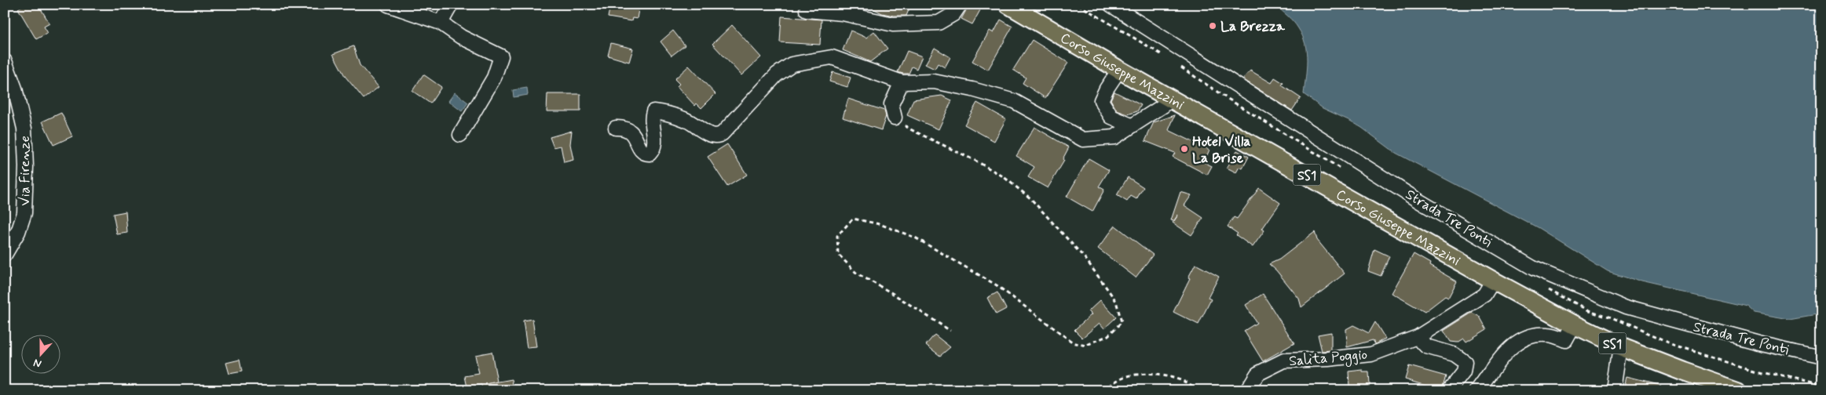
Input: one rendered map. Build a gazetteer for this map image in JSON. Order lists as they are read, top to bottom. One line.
{"streets":{"main road":["Corso Giuseppe Mazzini","SS1"],"street":["Via Firenze","Strada Tre Ponti","Salita Poggio"]},"crossings":[["Corso Giuseppe Mazzini","Salita Poggio"]],"places":["La Brezza","Hotel Villa La Brise"],"north":"bottom"}
